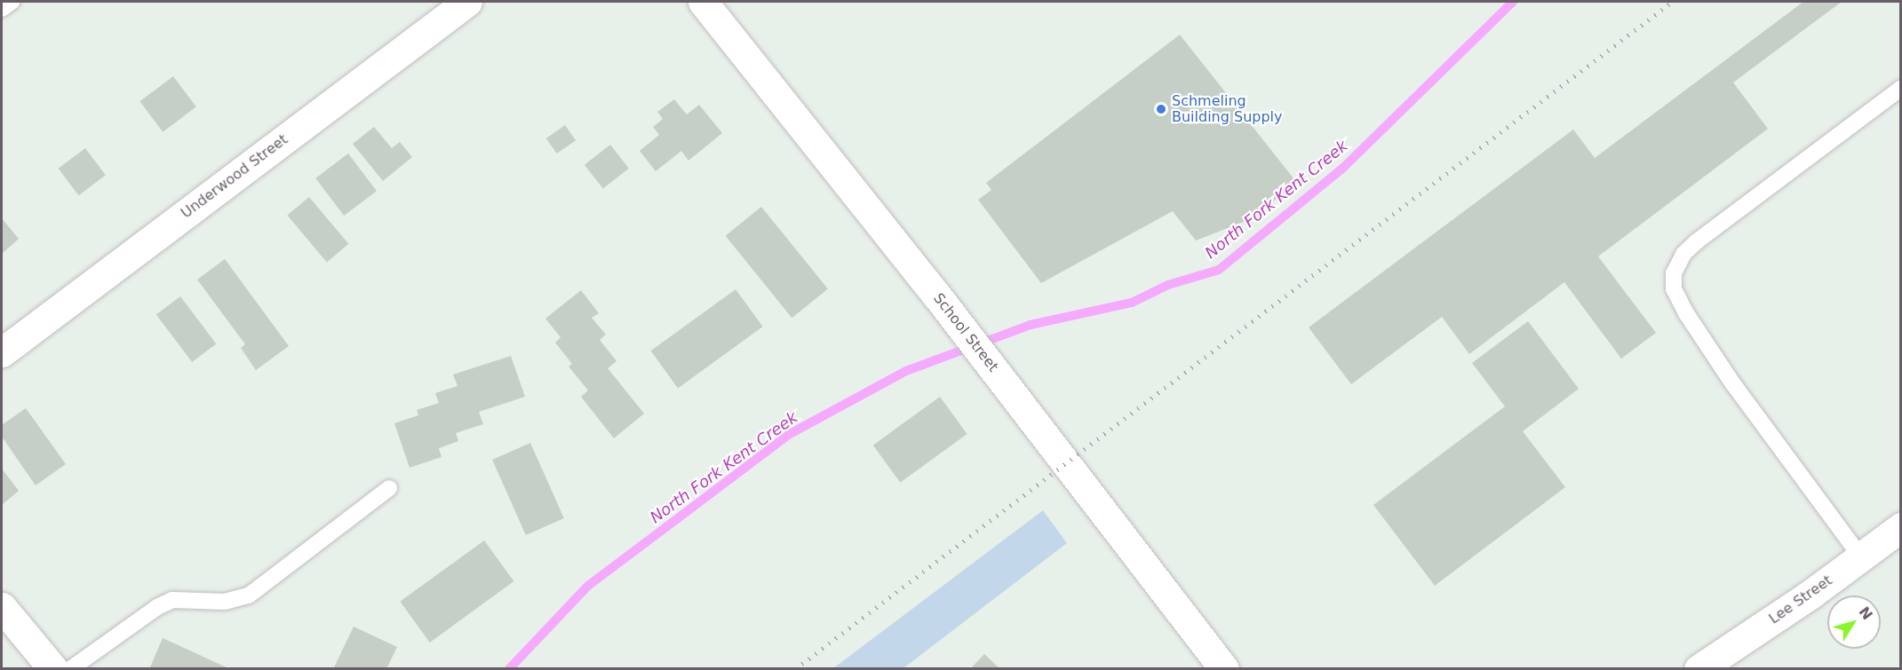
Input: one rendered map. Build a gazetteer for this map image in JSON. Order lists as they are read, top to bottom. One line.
{"streets":{"street":["Underwood Street","School Street","Lee Street"]},"water":["North Fork Kent Creek"],"places":["Schmeling Building Supply"],"north":"top right"}
